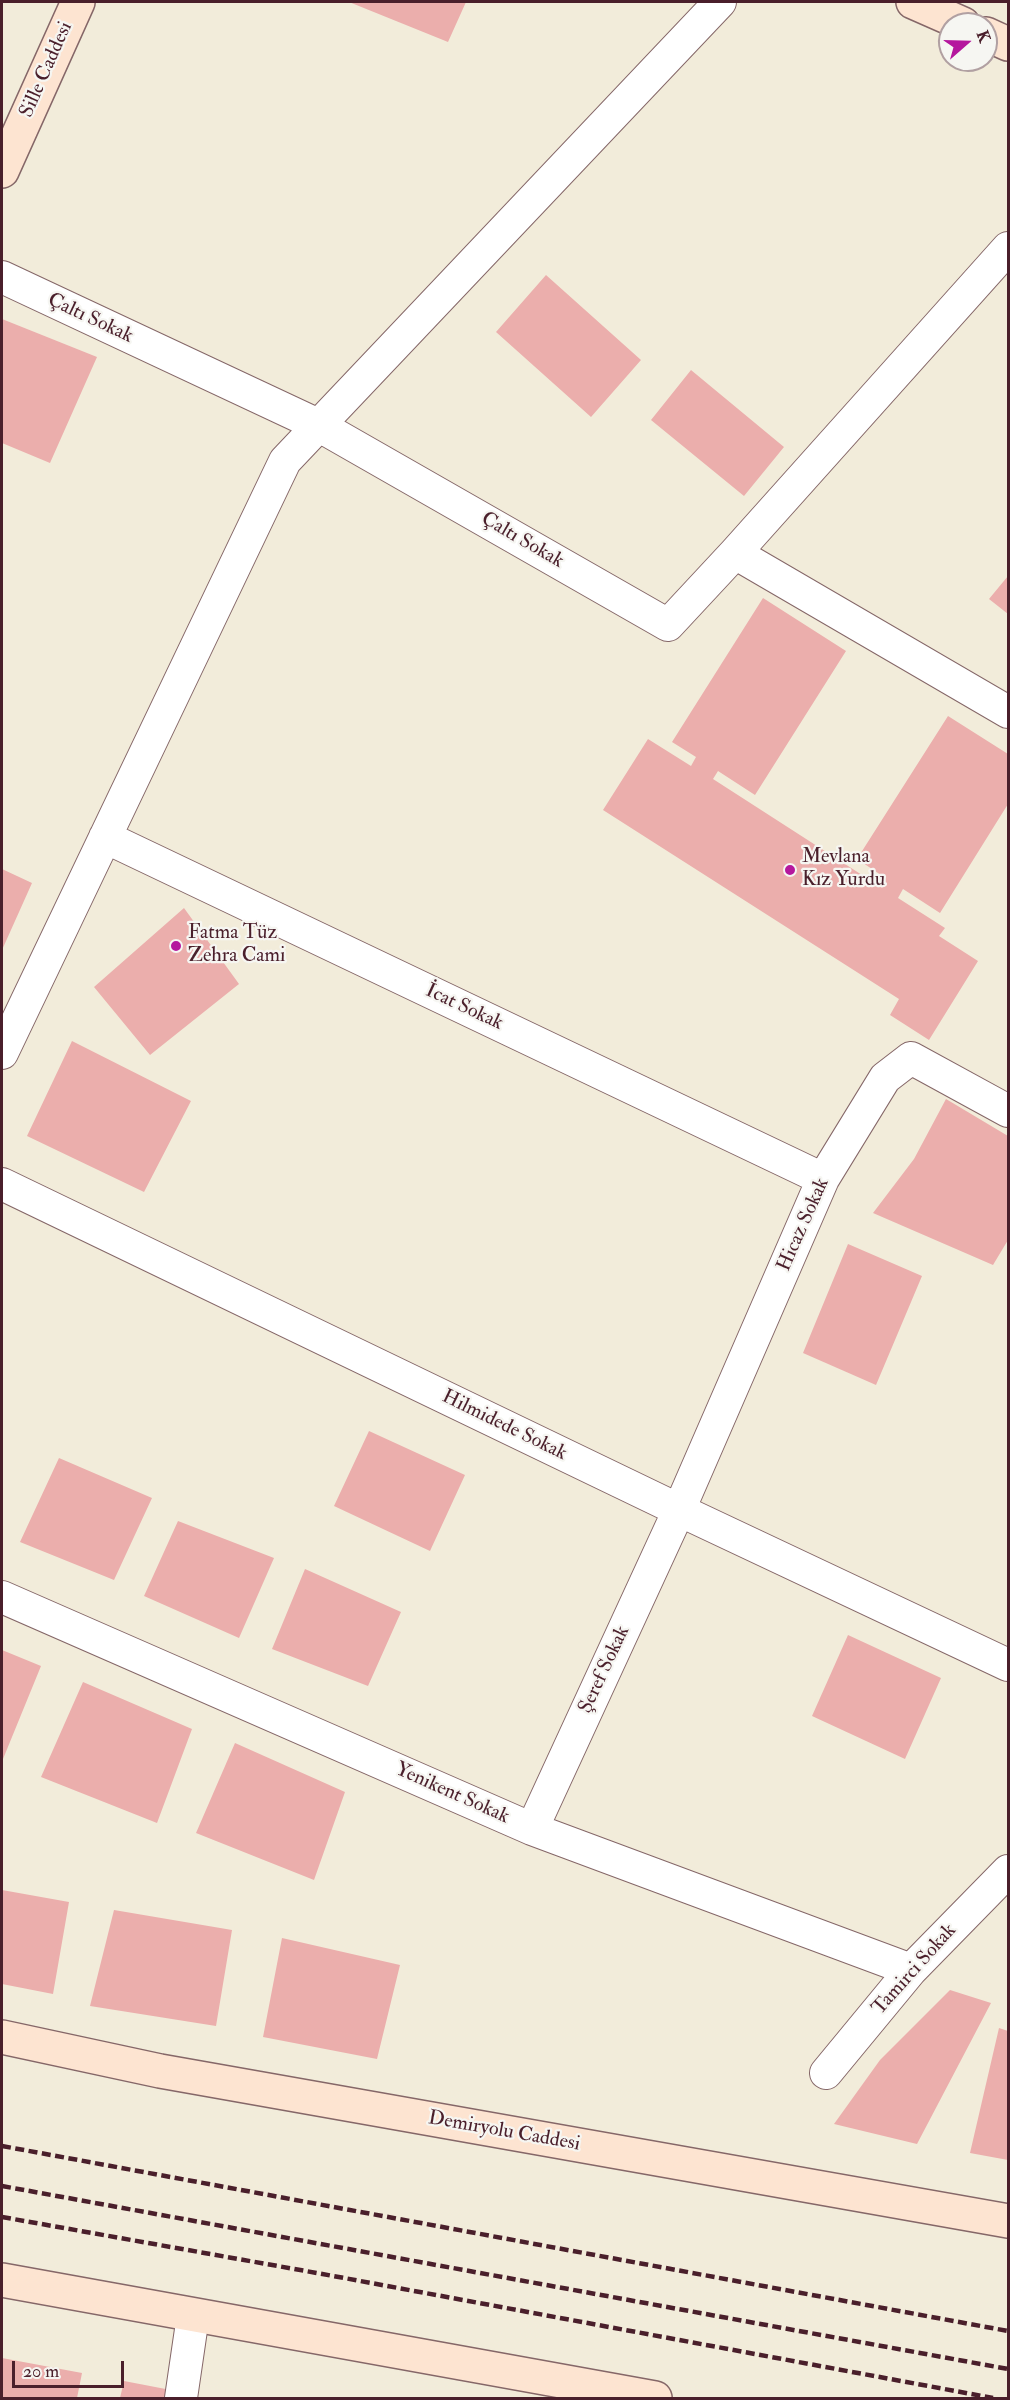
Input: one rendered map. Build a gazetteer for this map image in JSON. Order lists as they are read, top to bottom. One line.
{"streets":{"main road":["Sille Caddesi","Demiryolu Caddesi"],"street":["Çaltı Sokak","İcat Sokak","Hicaz Sokak","Hilmidede Sokak","Şeref Sokak","Yenikent Sokak","Tamirci Sokak"]},"crossings":[["İcat Sokak","Hicaz Sokak"],["Hicaz Sokak","Hilmidede Sokak"],["Hicaz Sokak","Şeref Sokak"],["Hilmidede Sokak","Şeref Sokak"],["Şeref Sokak","Yenikent Sokak"],["Yenikent Sokak","Tamirci Sokak"]],"places":["Mevlana Kız Yurdu","Fatma Tüz Zehra Cami"],"scale_bar":"20 m","north":"right"}
